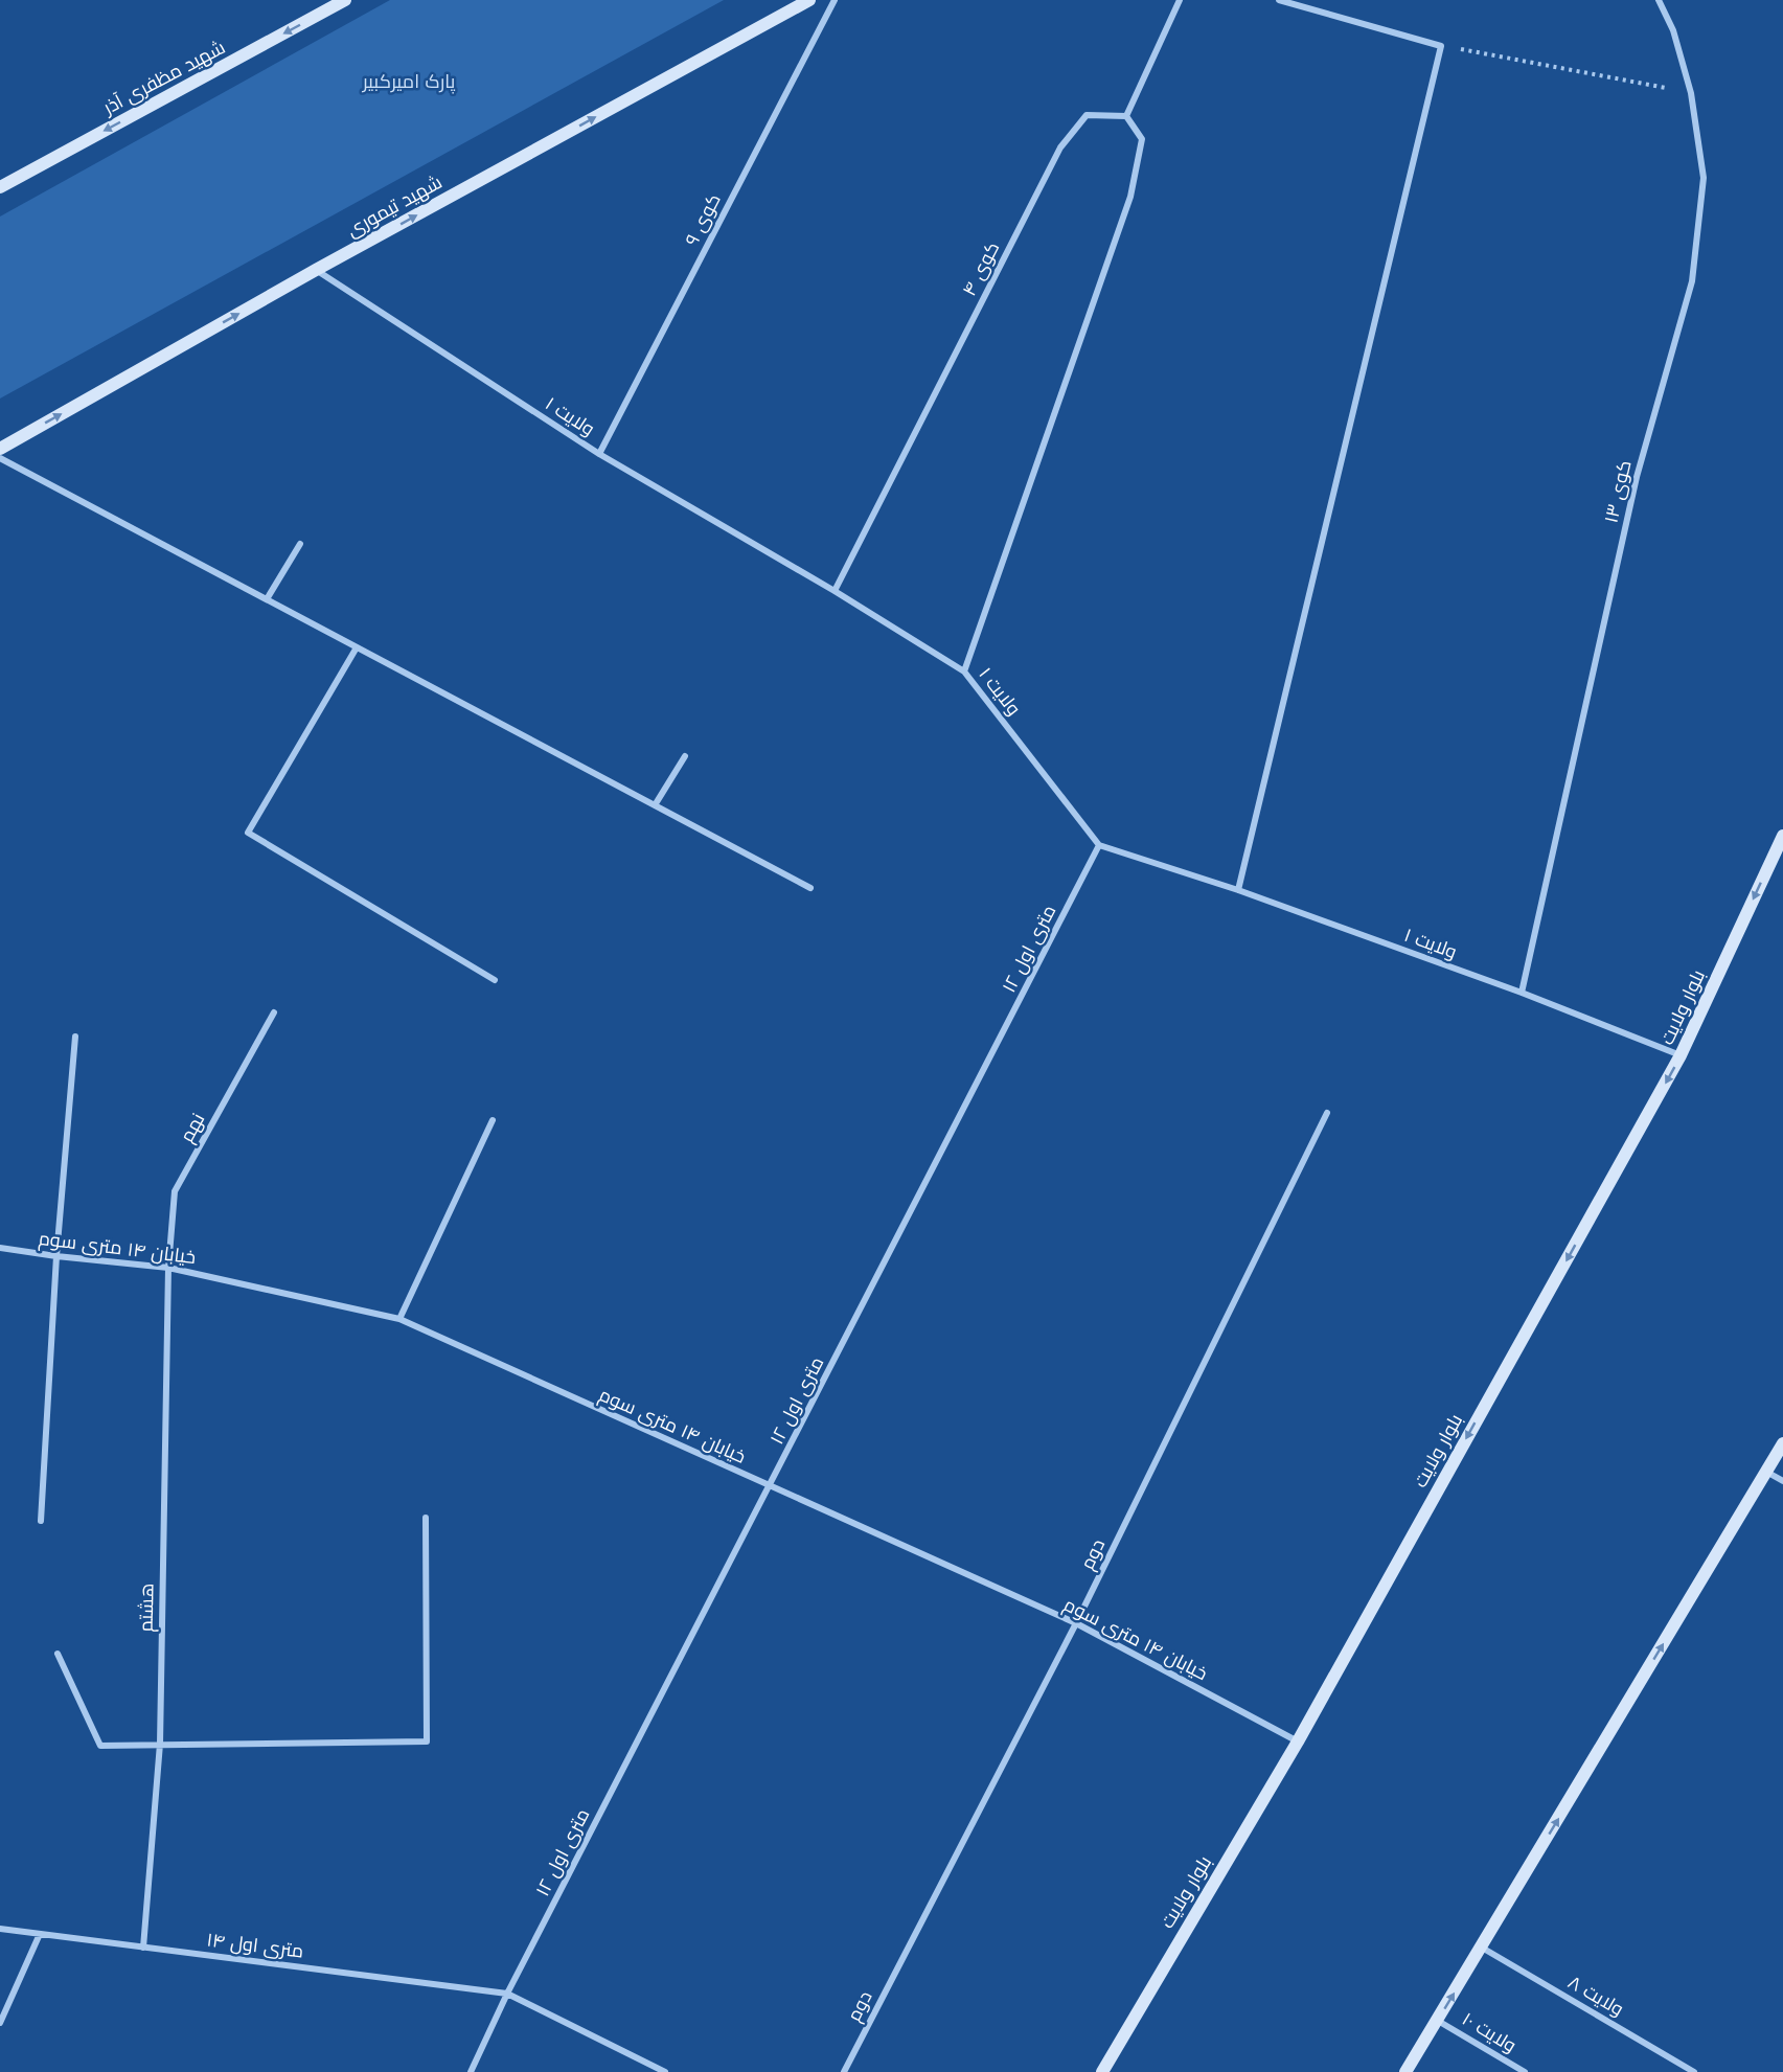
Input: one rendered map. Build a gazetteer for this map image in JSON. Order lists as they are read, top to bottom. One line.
{"streets":{"main road":["شهید مظفری آذر","شهید تیموری","بلوار ولایت"],"street":["کوی ۹","کوی ۴","ولایت ۱","کوی ۱۳","۱۲ متری اول","نهم","خیابان ۱۴ متری سوم","دوم","هشتم","۱۴ متری اول","ولایت ۸","ولایت ۱۰"]},"crossings":[["شهید تیموری","ولایت ۱"],["کوی ۹","ولایت ۱"],["کوی ۴","ولایت ۱"],["ولایت ۱","کوی ۱۳"],["ولایت ۱","۱۲ متری اول"],["ولایت ۱","بلوار ولایت"],["۱۲ متری اول","خیابان ۱۴ متری سوم"],["۱۲ متری اول","۱۴ متری اول"],["بلوار ولایت","خیابان ۱۴ متری سوم"],["نهم","خیابان ۱۴ متری سوم"],["نهم","هشتم"],["خیابان ۱۴ متری سوم","دوم"],["خیابان ۱۴ متری سوم","هشتم"],["هشتم","۱۴ متری اول"]],"one_way":["شهید مظفری آذر","شهید تیموری","بلوار ولایت"],"parks":["پارک امیرکبیر"]}
